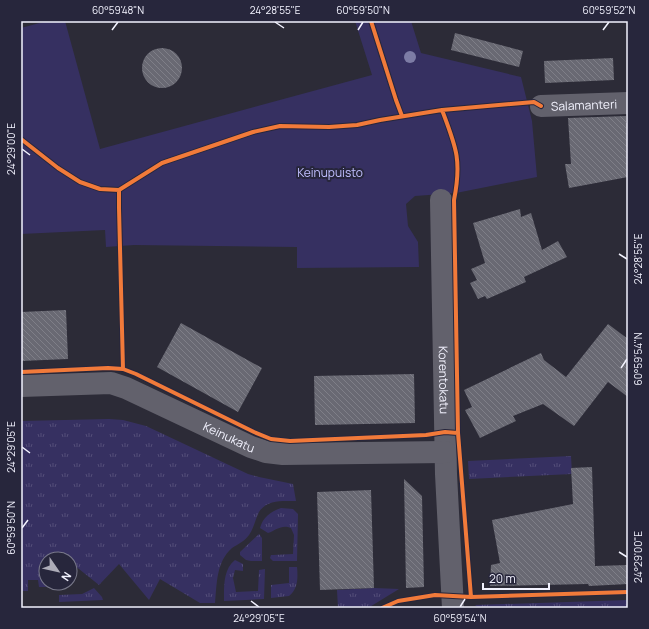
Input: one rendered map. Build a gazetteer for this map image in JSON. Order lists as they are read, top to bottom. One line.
{"streets":{"street":["Salamanteri","Korentokatu","Keinukatu"]},"crossings":[["Korentokatu","Keinukatu"]],"parks":["Keinupuisto"],"scale_bar":"20 m","north":"bottom right","coordinates":["60°59'48\"N","24°28'55\"E","60°59'50\"N","60°59'52\"N","24°29'00\"E","60°59'54\"N","24°29'05\"E"]}
